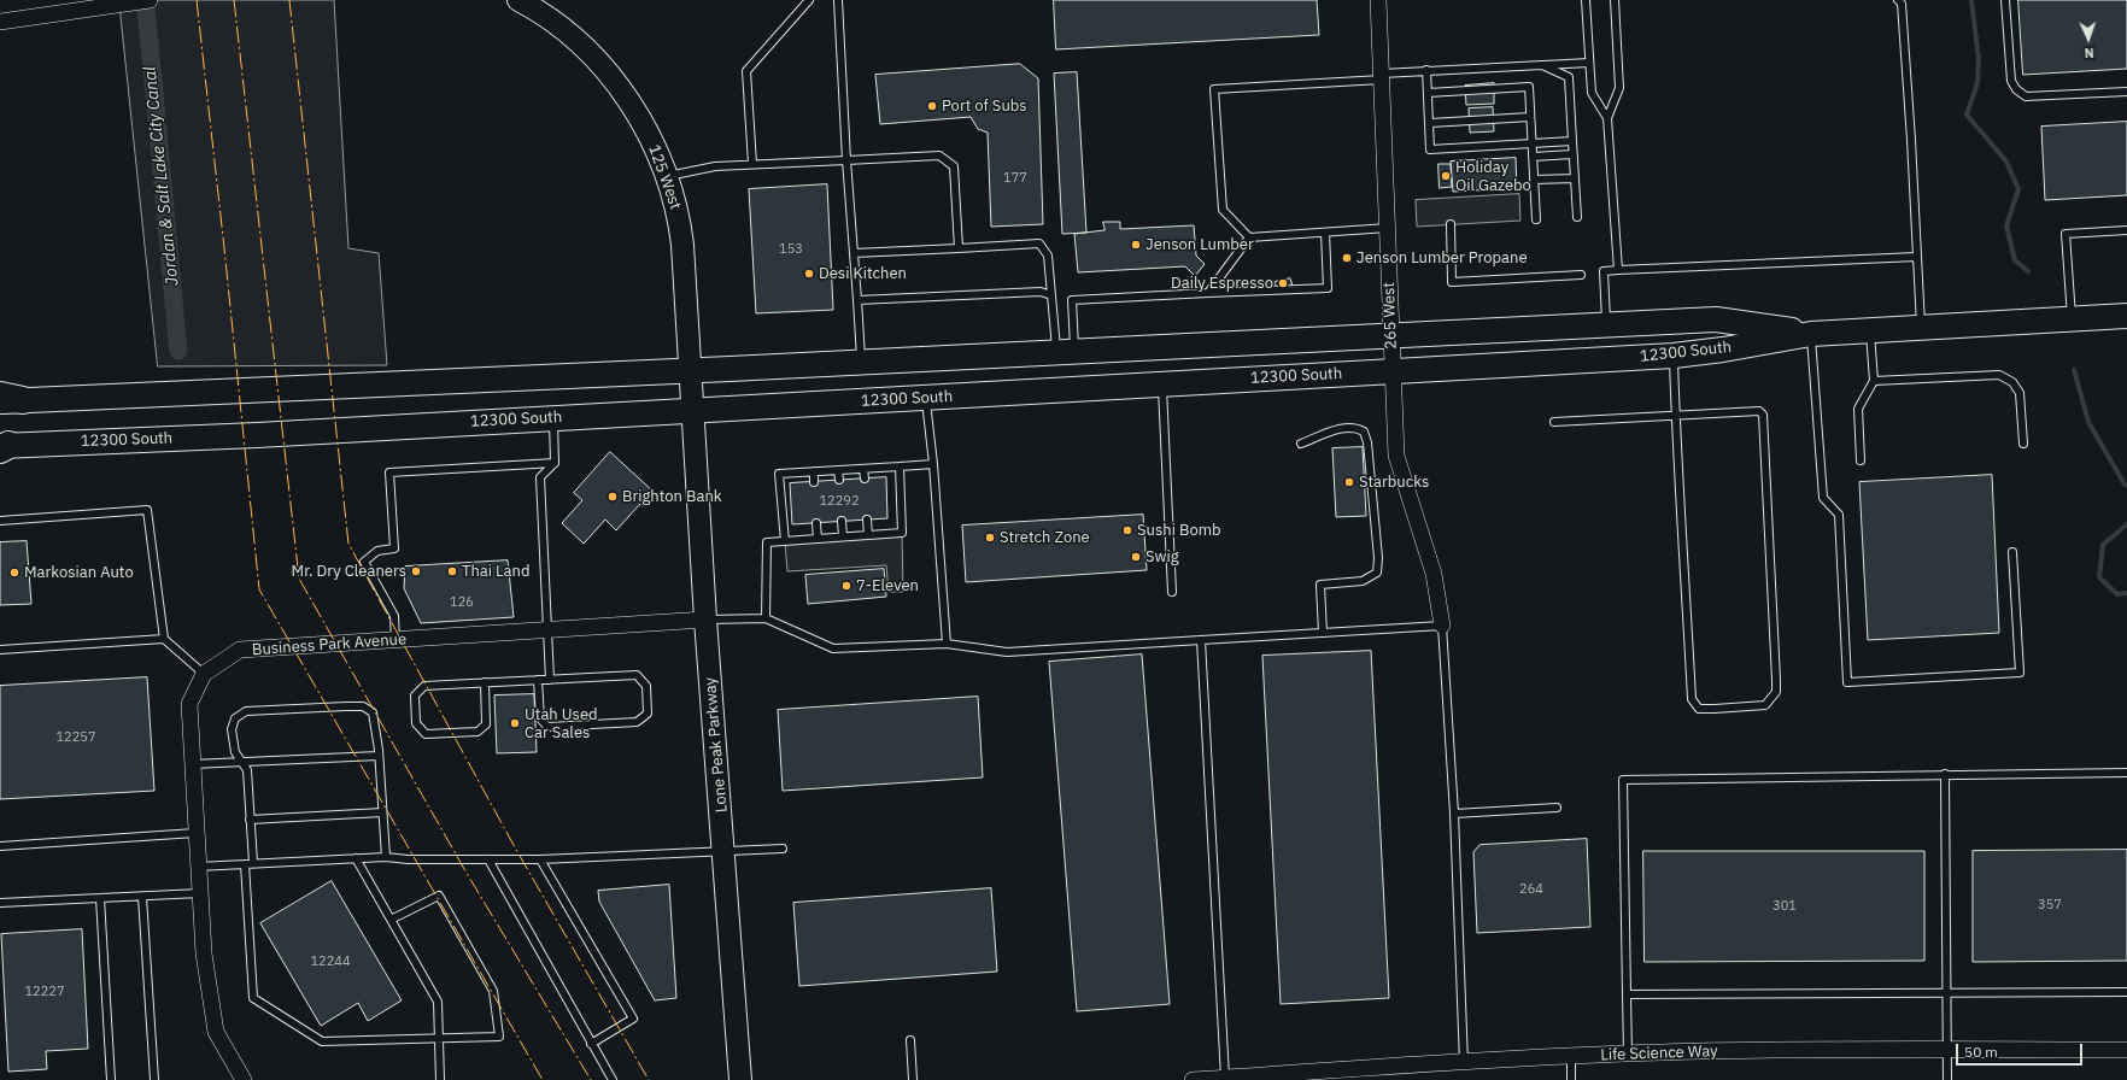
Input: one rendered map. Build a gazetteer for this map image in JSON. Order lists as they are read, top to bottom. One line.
{"streets":{"main road":["125 West","12300 South","Lone Peak Parkway"],"street":["265 West","Business Park Avenue","Life Science Way"]},"crossings":[["125 West","12300 South"],["125 West","Lone Peak Parkway"],["265 West","12300 South"],["12300 South","Lone Peak Parkway"],["Business Park Avenue","Lone Peak Parkway"]],"water":["Jordan & Salt Lake City Canal"],"places":["Port of Subs","Holiday Oil Gazebo","Jenson Lumber","Jenson Lumber Propane","Desi Kitchen","Daily Espresso","Starbucks","Brighton Bank","Sushi Bomb","Stretch Zone","Swig","Mr. Dry Cleaners","Thai Land","Markosian Auto","7-Eleven","Utah Used Car Sales"],"house_numbers":["177","153","12292","126","12257","264","357","301","12244","12227"],"scale_bar":"50 m","north":"bottom"}
